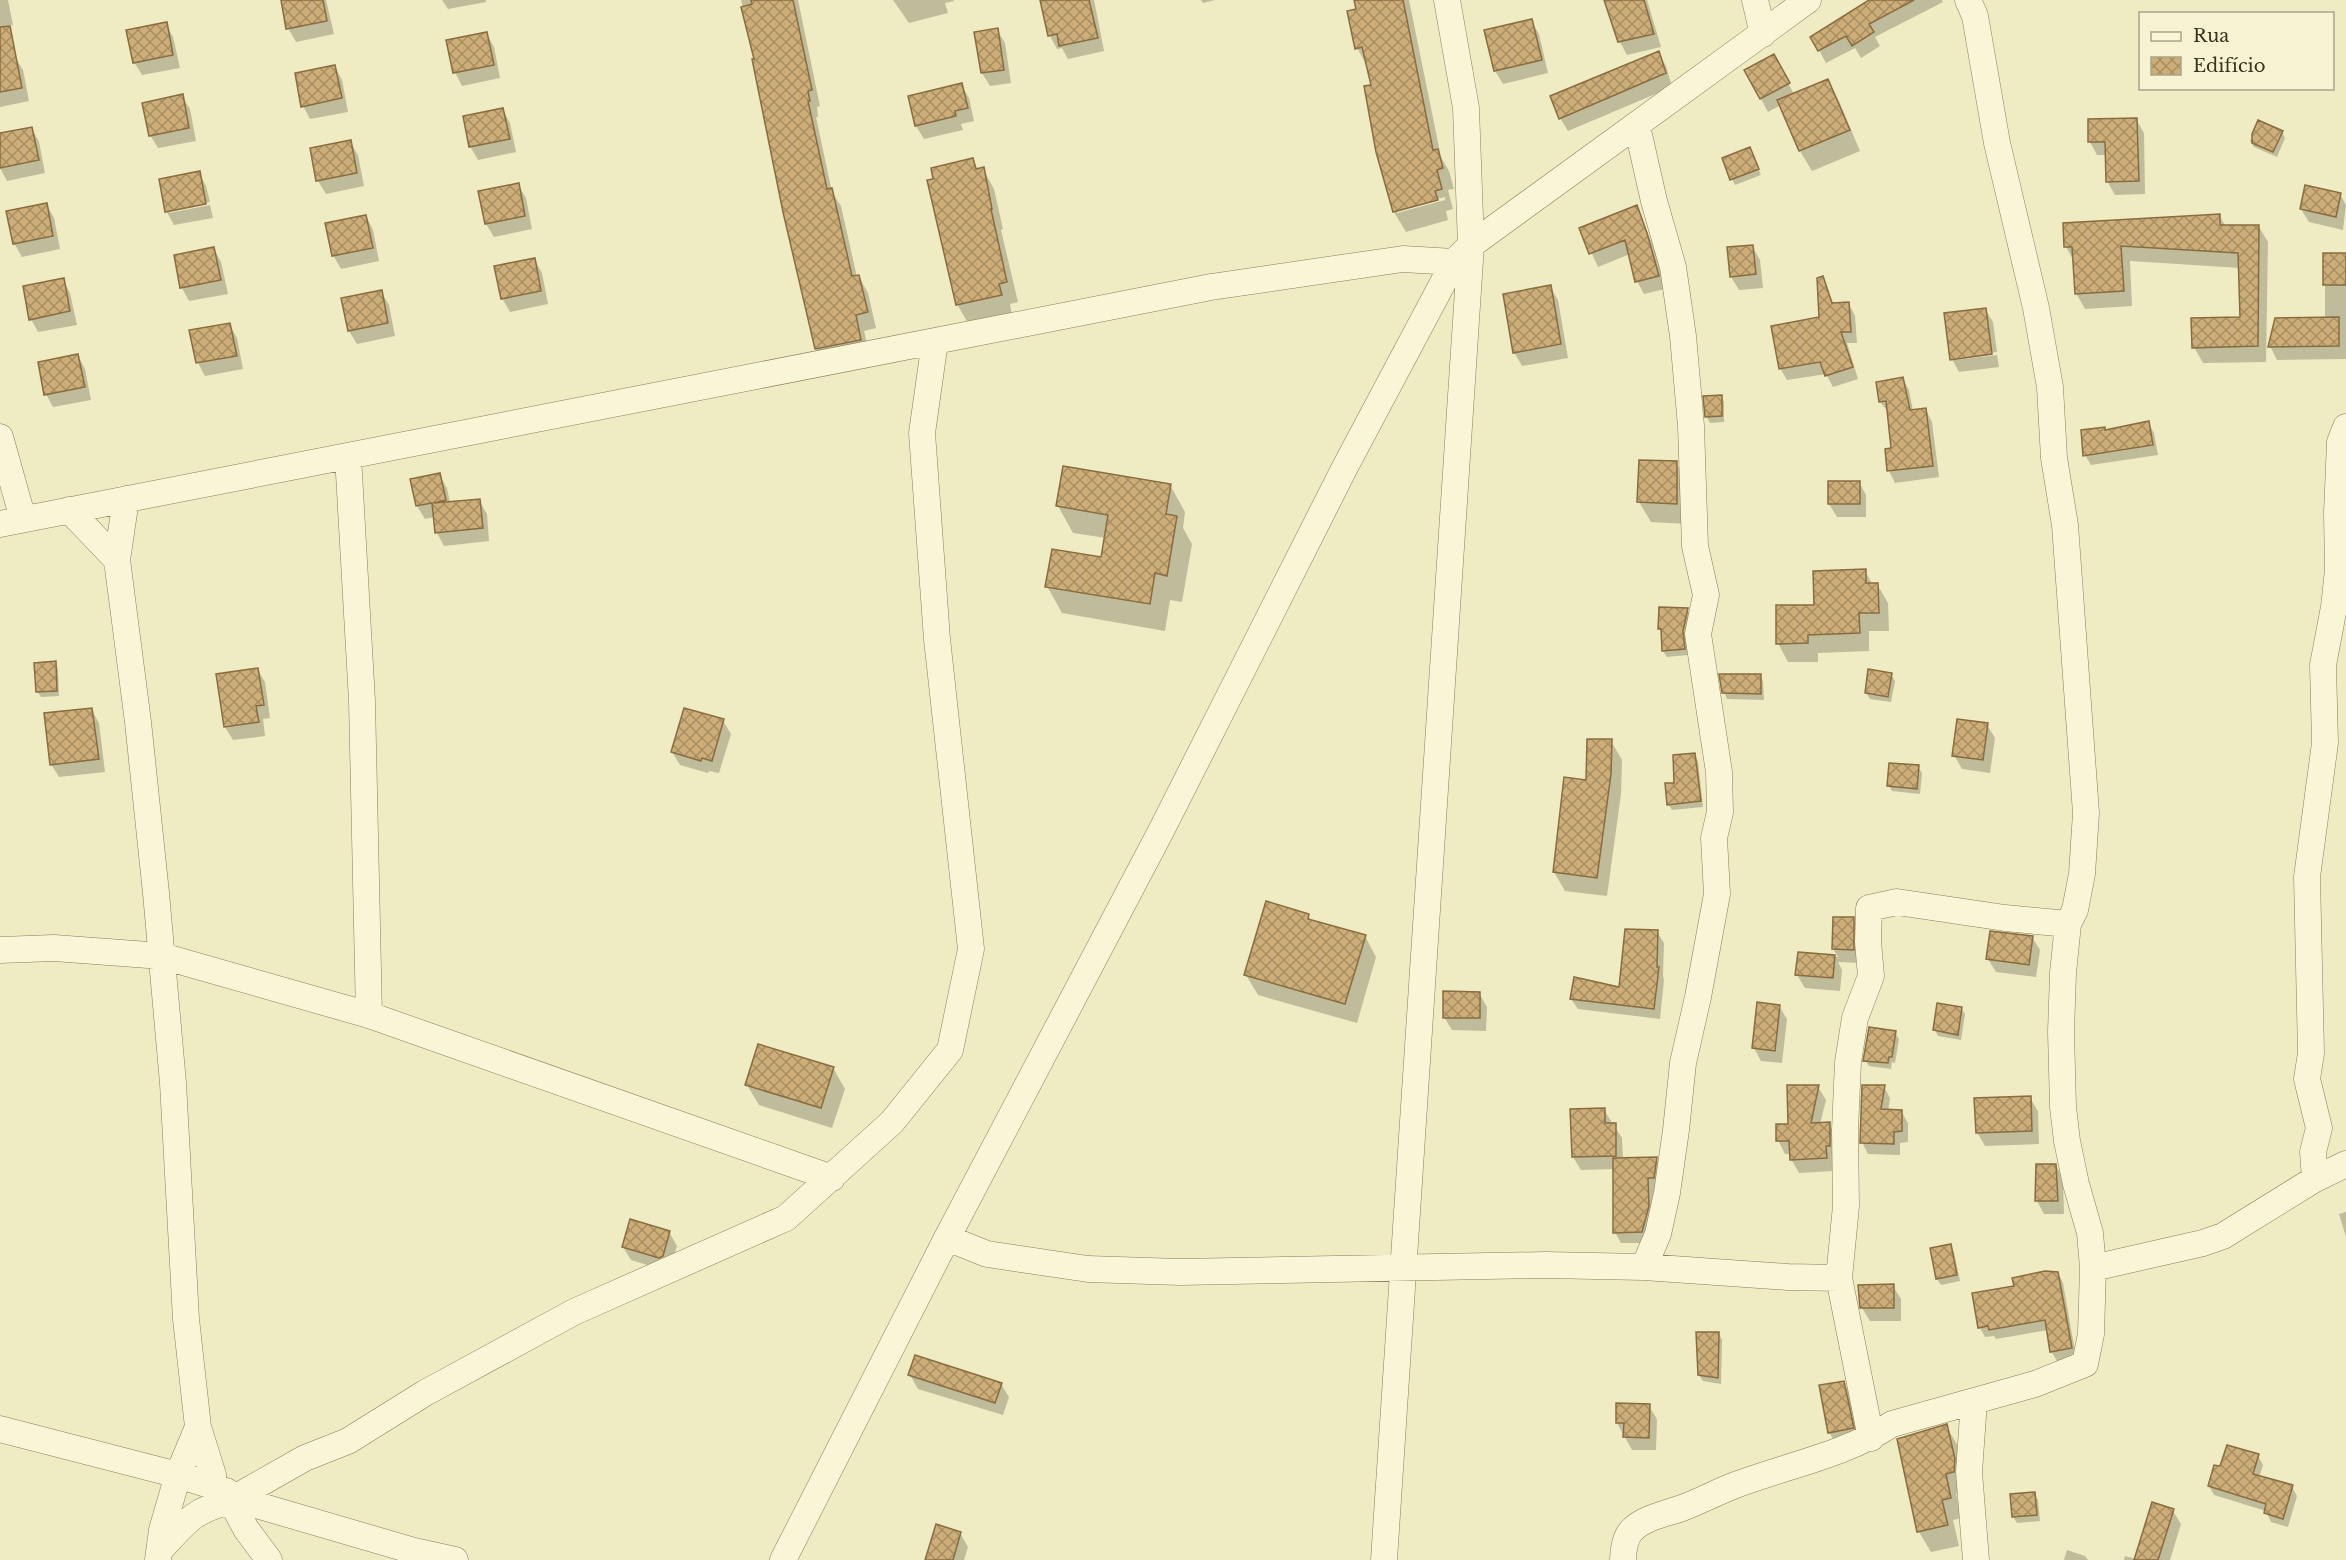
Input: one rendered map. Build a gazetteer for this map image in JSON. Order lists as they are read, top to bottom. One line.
{"legend":["Rua","Edifício"]}
